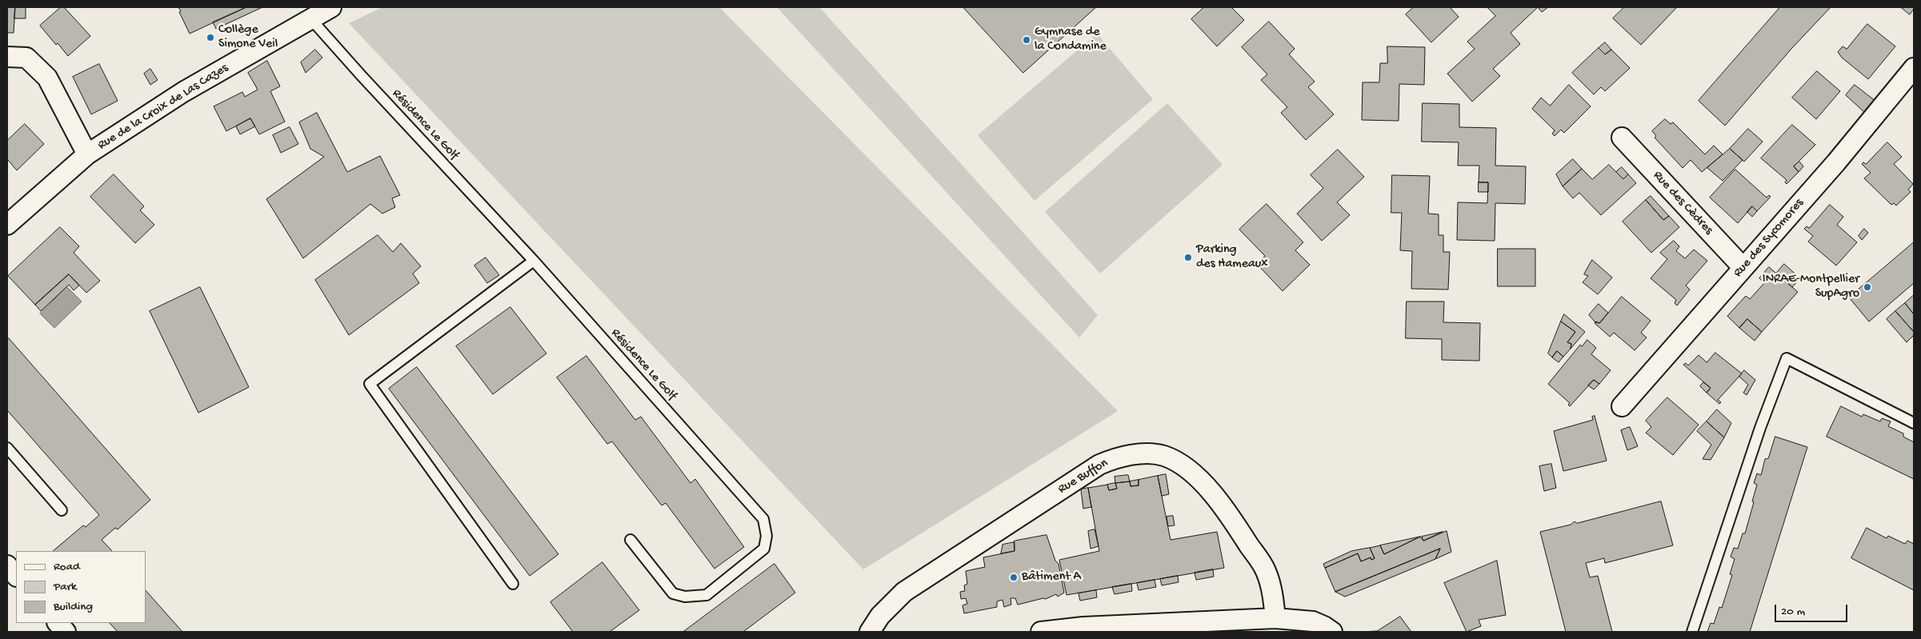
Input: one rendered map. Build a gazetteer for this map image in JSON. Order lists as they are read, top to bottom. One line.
{"streets":{"street":["Rue de la Croix de Las Cazes","Rue des Cèdres","Rue des Sycomores","Rue Buffon"],"lane":["Résidence Le Golf"]},"crossings":[["Rue de la Croix de Las Cazes","Résidence Le Golf"],["Rue des Cèdres","Rue des Sycomores"]],"places":["Collège Simone Veil","Gymnase de la Condamine","Parking des Hameaux","INRAE-Montpellier SupAgro","Bâtiment A"],"legend":["Road","Park","Building"],"scale_bar":"20 m"}
